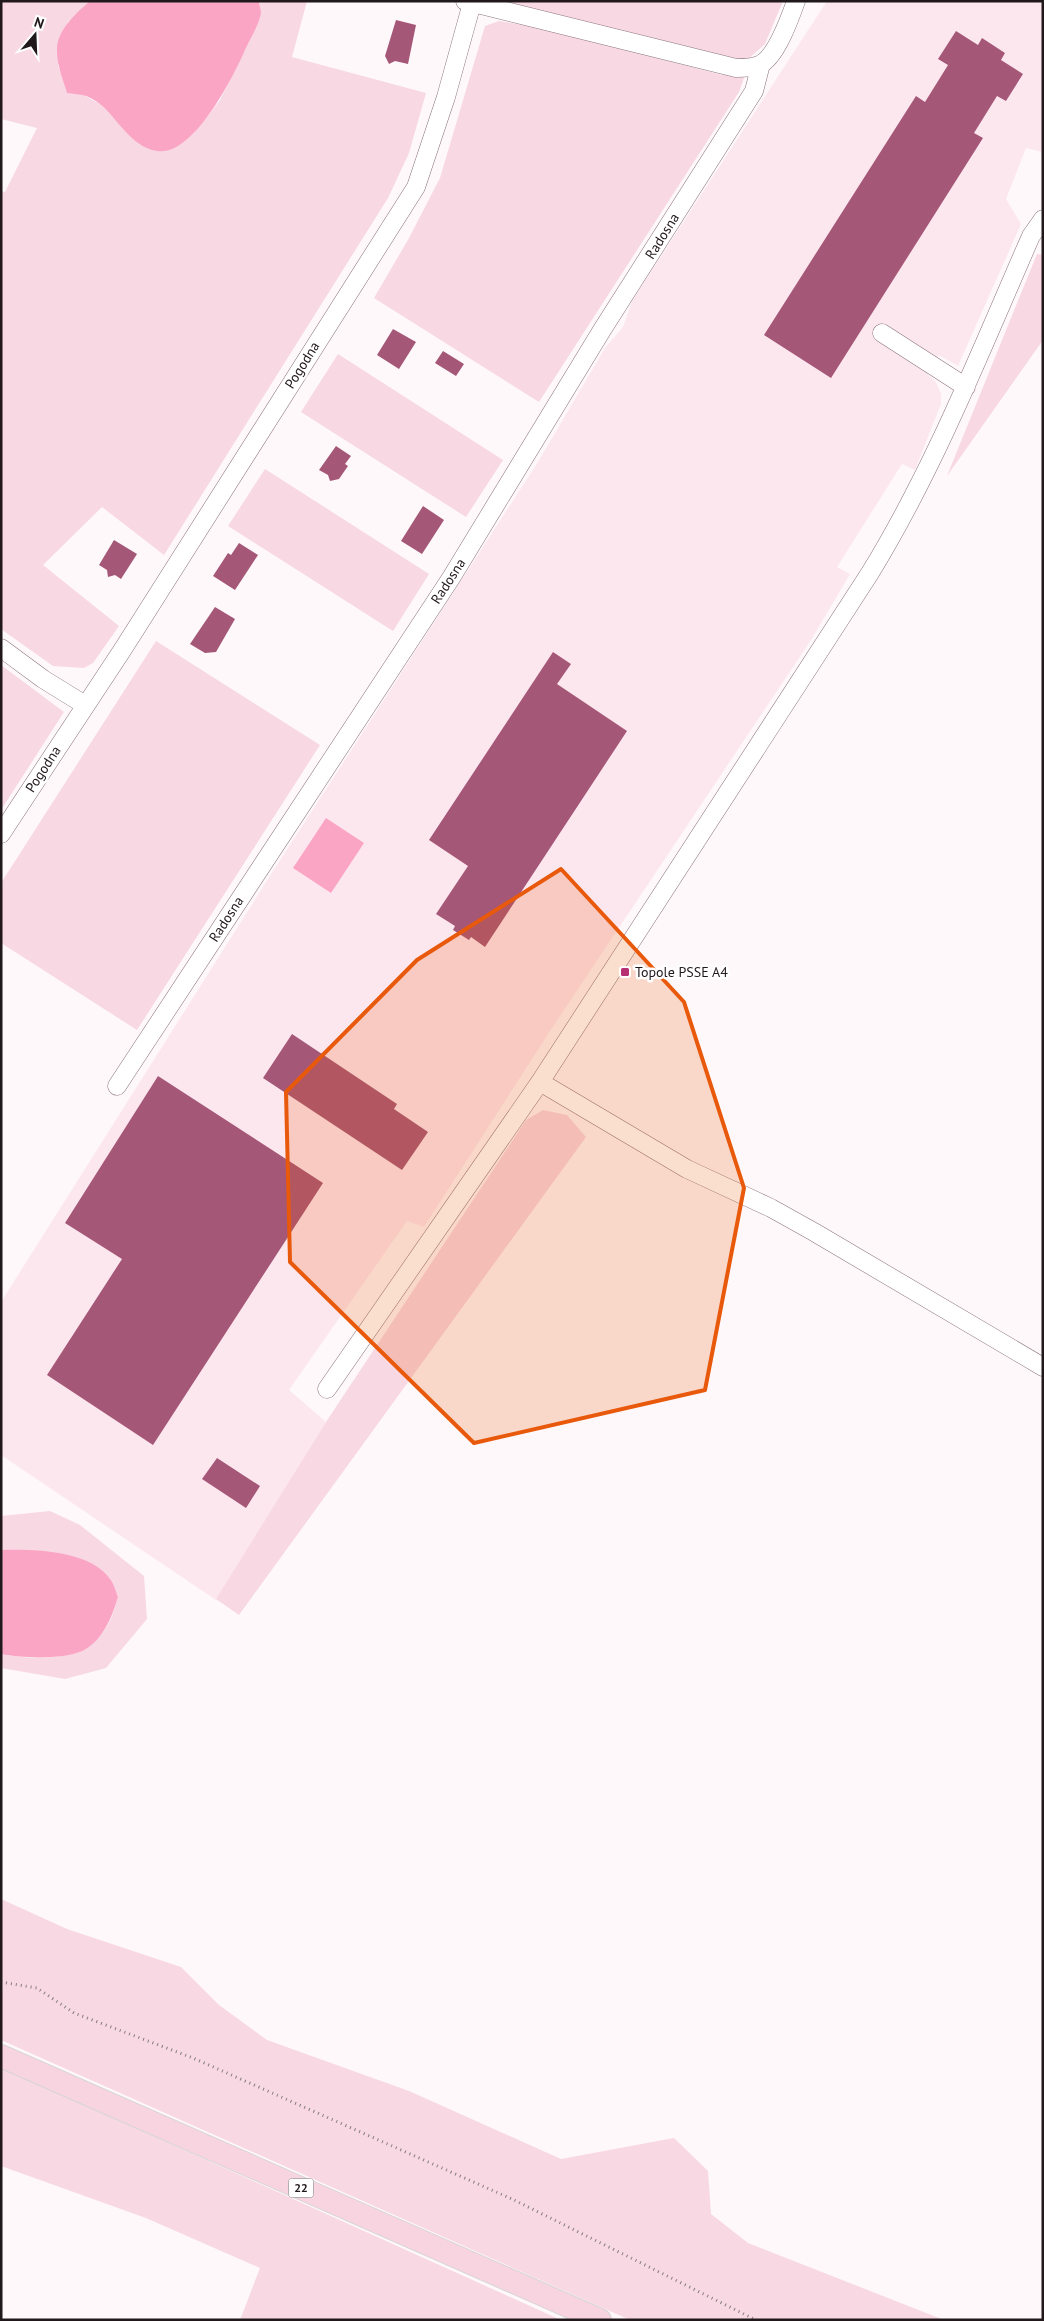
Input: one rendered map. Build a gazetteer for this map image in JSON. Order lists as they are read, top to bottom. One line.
{"streets":{"main road":["22"],"street":["Radosna","Pogodna"]},"places":{"transit":["Topole PSSE A4"]},"north":"top"}
